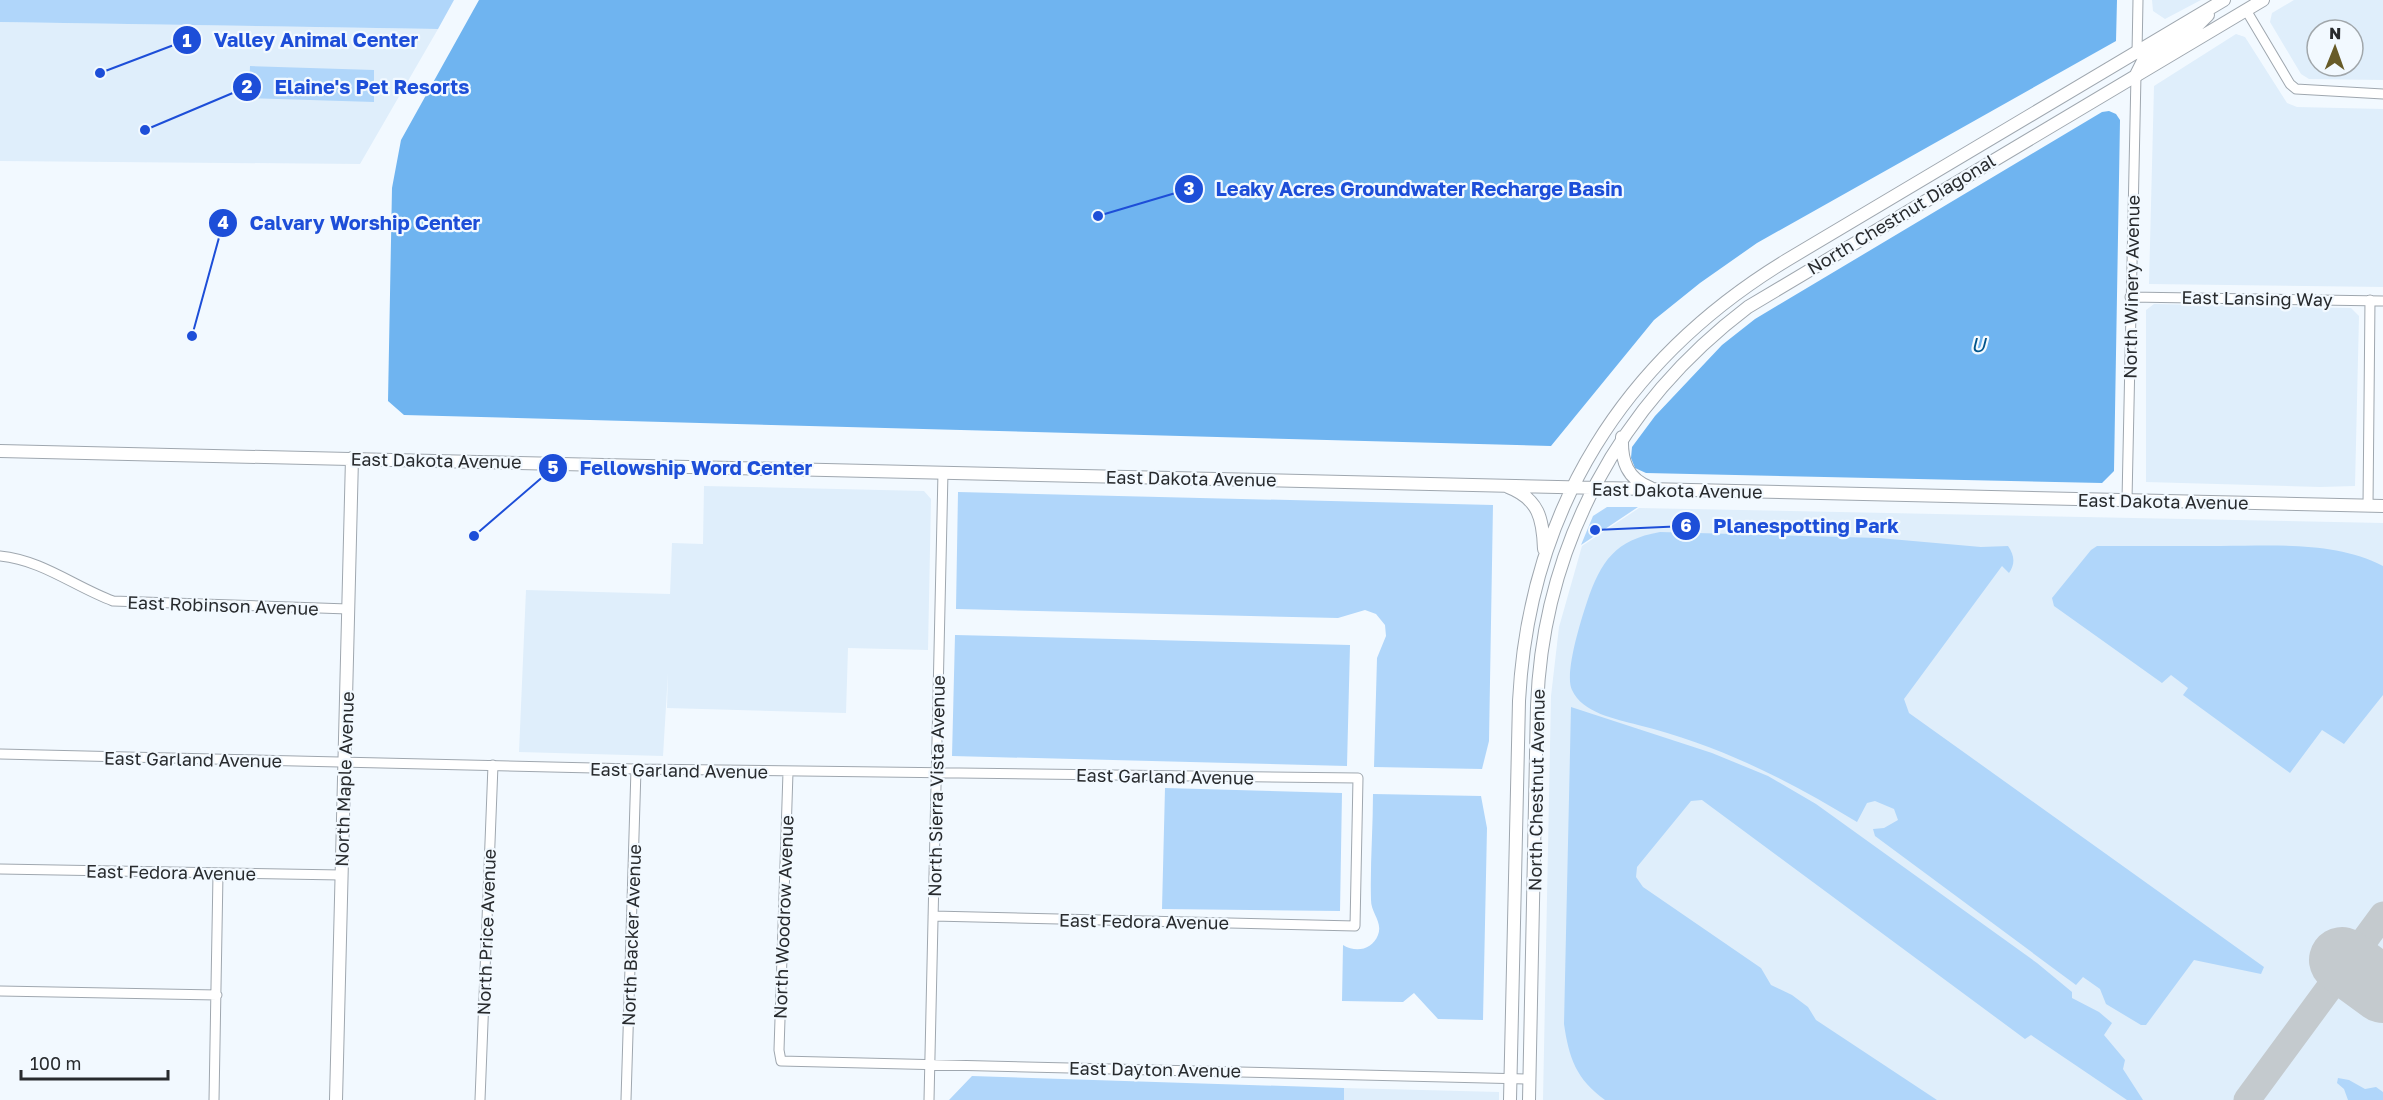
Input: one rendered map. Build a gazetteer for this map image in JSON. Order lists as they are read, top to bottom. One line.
{"streets":{"main road":["North Chestnut Diagonal","East Dakota Avenue","North Maple Avenue","North Chestnut Avenue"],"street":["North Winery Avenue","East Lansing Way","East Robinson Avenue","East Garland Avenue","North Sierra Vista Avenue","East Fedora Avenue","North Woodrow Avenue","North Price Avenue","North Backer Avenue","East Dayton Avenue"]},"crossings":[["North Chestnut Diagonal","North Winery Avenue"],["North Chestnut Diagonal","East Dakota Avenue"],["North Chestnut Diagonal","North Chestnut Avenue"],["North Winery Avenue","East Lansing Way"],["North Winery Avenue","East Dakota Avenue"],["East Dakota Avenue","North Maple Avenue"],["East Dakota Avenue","North Sierra Vista Avenue"],["East Dakota Avenue","North Chestnut Avenue"],["East Robinson Avenue","North Maple Avenue"],["East Garland Avenue","North Maple Avenue"],["East Garland Avenue","North Sierra Vista Avenue"],["East Garland Avenue","East Fedora Avenue"],["East Garland Avenue","North Woodrow Avenue"],["East Garland Avenue","North Price Avenue"],["East Garland Avenue","North Backer Avenue"],["North Maple Avenue","East Fedora Avenue"],["North Sierra Vista Avenue","East Fedora Avenue"],["North Sierra Vista Avenue","East Dayton Avenue"],["North Chestnut Avenue","East Dayton Avenue"],["North Woodrow Avenue","East Dayton Avenue"]],"water":["U"],"places":["Valley Animal Center","Elaine's Pet Resorts","Leaky Acres Groundwater Recharge Basin","Calvary Worship Center","Planespotting Park","Fellowship Word Center"],"scale_bar":"100 m","north":"top"}
